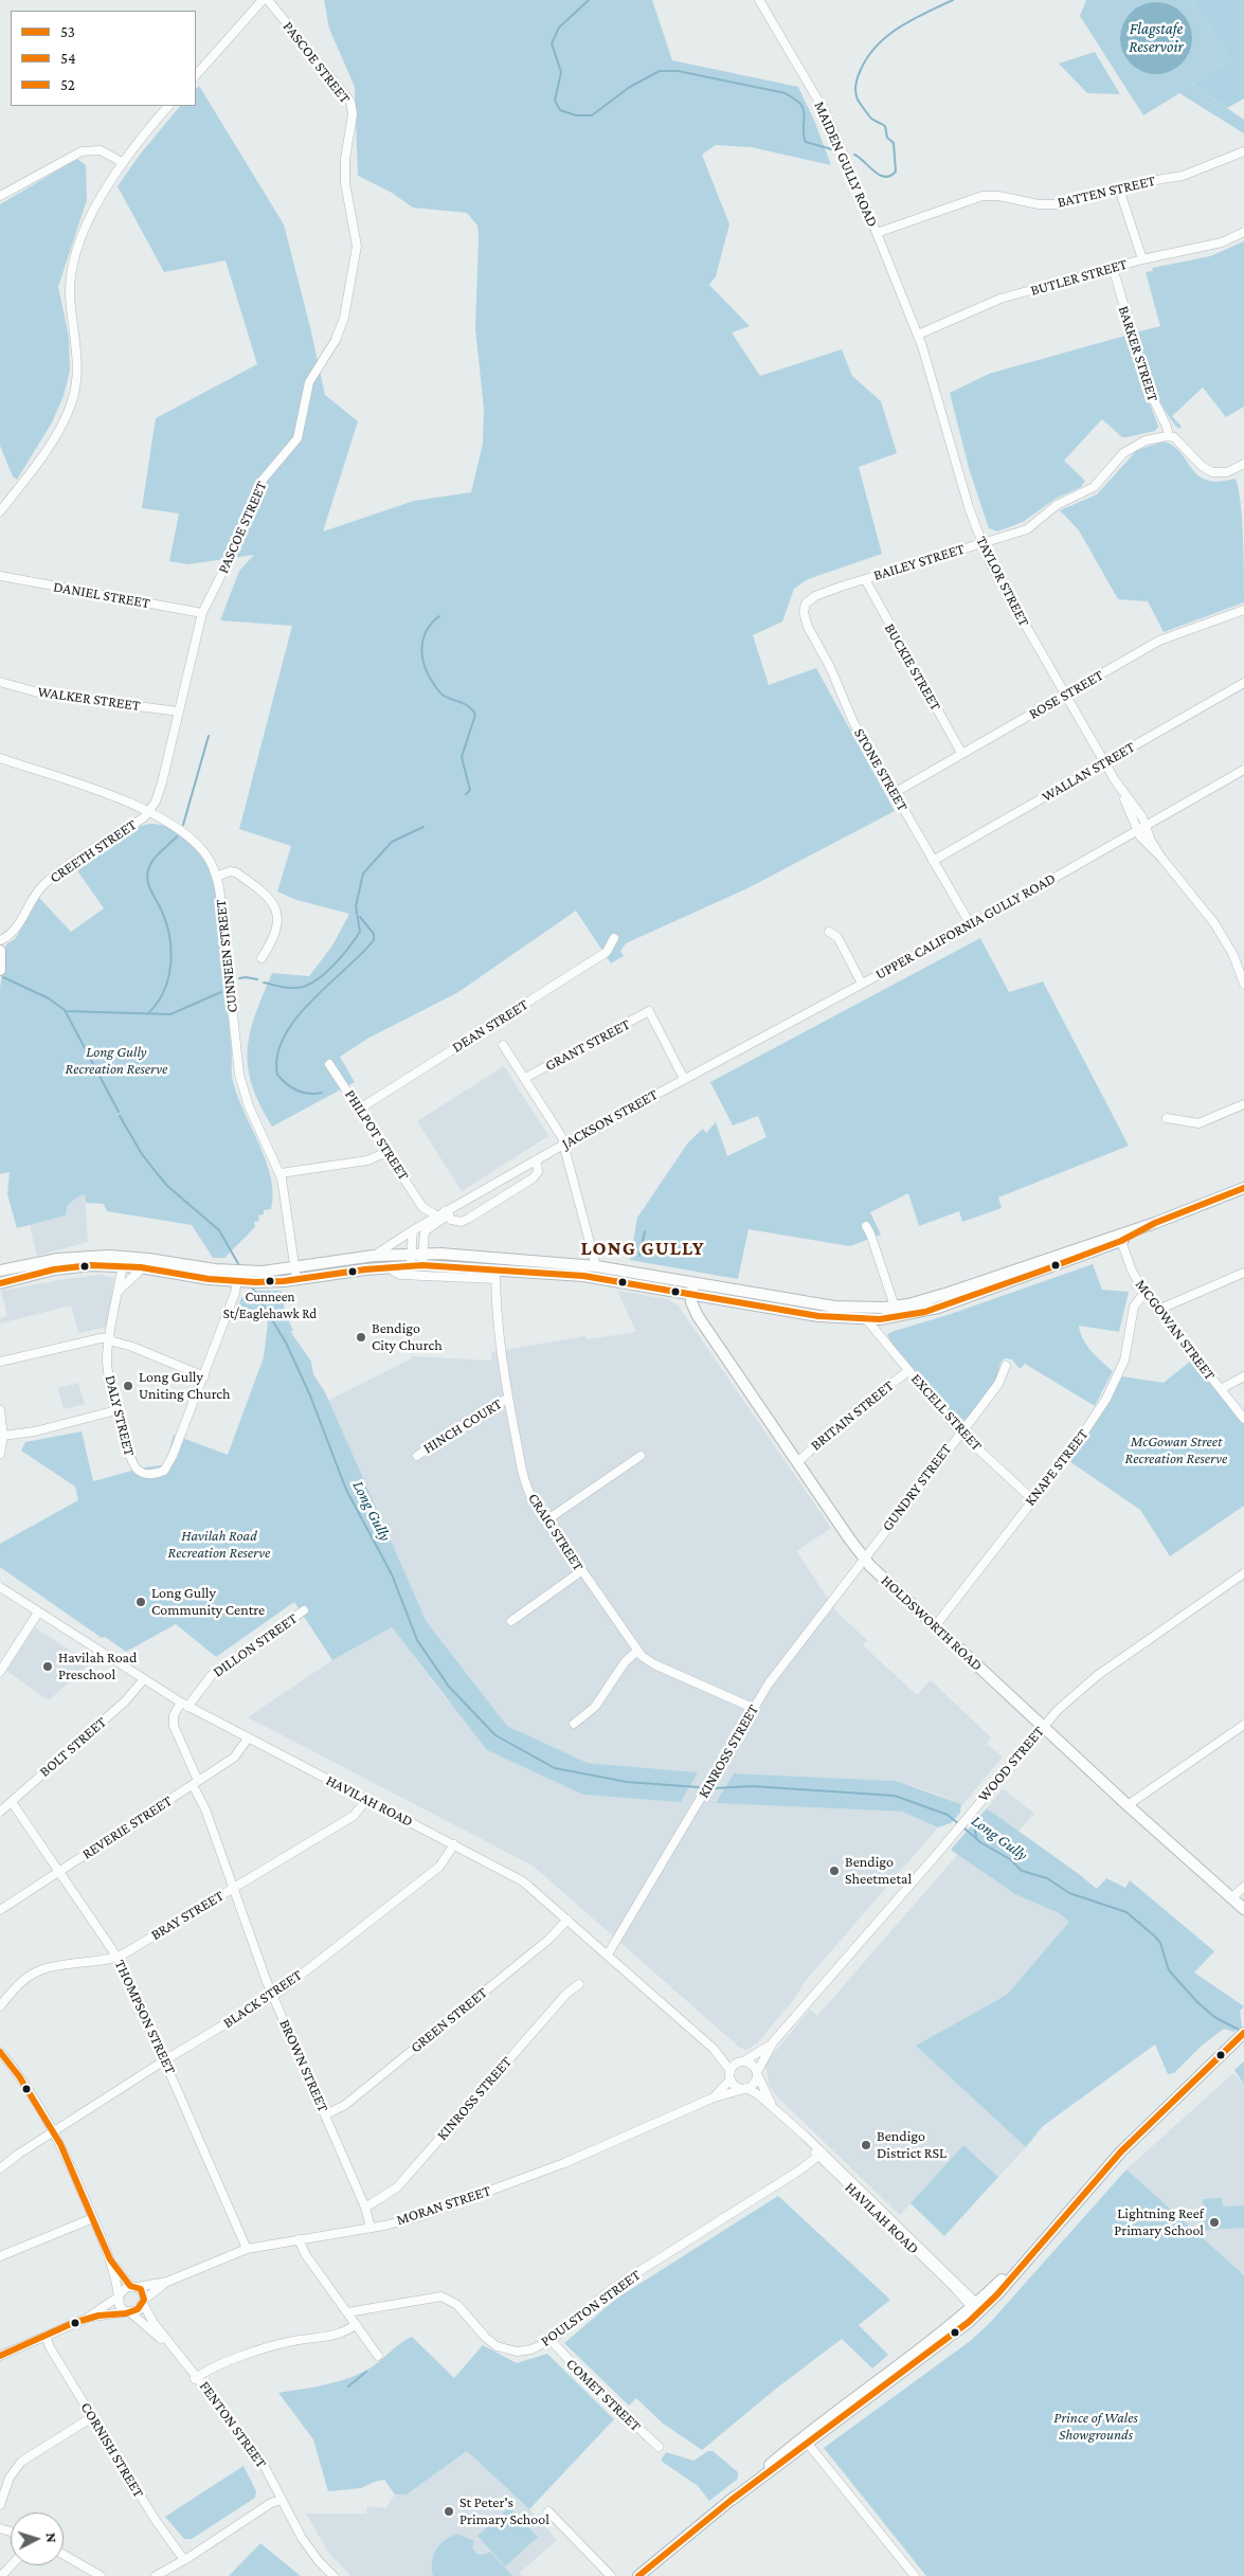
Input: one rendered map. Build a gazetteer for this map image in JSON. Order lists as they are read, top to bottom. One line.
{"streets":{"main road":["HOLDSWORTH ROAD"],"street":["PASCOE STREET","MAIDEN GULLY ROAD","BATTEN STREET","BUTLER STREET","BARKER STREET","BAILEY STREET","TAYLOR STREET","DANIEL STREET","BUCKIE STREET","ROSE STREET","WALKER STREET","STONE STREET","WALLAN STREET","CREETH STREET","UPPER CALIFORNIA GULLY ROAD","CUNNEEN STREET","DEAN STREET","GRANT STREET","JACKSON STREET","PHILPOT STREET","MCGOWAN STREET","EXCELL STREET","DALY STREET","BRITAIN STREET","HINCH COURT","KNAPE STREET","GUNDRY STREET","CRAIG STREET","DILLON STREET","BOLT STREET","KINROSS STREET","WOOD STREET","HAVILAH ROAD","REVERIE STREET","BRAY STREET","BLACK STREET","THOMPSON STREET","GREEN STREET","BROWN STREET","MORAN STREET","POULSTON STREET","COMET STREET","FENTON STREET","CORNISH STREET"]},"crossings":[["PASCOE STREET","DANIEL STREET"],["PASCOE STREET","WALKER STREET"],["PASCOE STREET","CREETH STREET"],["PASCOE STREET","CUNNEEN STREET"],["MAIDEN GULLY ROAD","BATTEN STREET"],["MAIDEN GULLY ROAD","BUTLER STREET"],["MAIDEN GULLY ROAD","TAYLOR STREET"],["BUTLER STREET","BARKER STREET"],["BUTLER STREET","TAYLOR STREET"],["BARKER STREET","BAILEY STREET"],["BAILEY STREET","TAYLOR STREET"],["BAILEY STREET","BUCKIE STREET"],["BAILEY STREET","STONE STREET"],["TAYLOR STREET","ROSE STREET"],["TAYLOR STREET","WALLAN STREET"],["TAYLOR STREET","UPPER CALIFORNIA GULLY ROAD"],["BUCKIE STREET","ROSE STREET"],["ROSE STREET","STONE STREET"],["STONE STREET","WALLAN STREET"],["STONE STREET","UPPER CALIFORNIA GULLY ROAD"],["CREETH STREET","CUNNEEN STREET"],["UPPER CALIFORNIA GULLY ROAD","GRANT STREET"],["UPPER CALIFORNIA GULLY ROAD","JACKSON STREET"],["DEAN STREET","PHILPOT STREET"],["GRANT STREET","JACKSON STREET"],["JACKSON STREET","PHILPOT STREET"],["MCGOWAN STREET","KNAPE STREET"],["EXCELL STREET","BRITAIN STREET"],["EXCELL STREET","KNAPE STREET"],["EXCELL STREET","GUNDRY STREET"],["BRITAIN STREET","HOLDSWORTH ROAD"],["HINCH COURT","CRAIG STREET"],["KNAPE STREET","HOLDSWORTH ROAD"],["GUNDRY STREET","HOLDSWORTH ROAD"],["GUNDRY STREET","KINROSS STREET"],["CRAIG STREET","KINROSS STREET"],["HOLDSWORTH ROAD","KINROSS STREET"],["HOLDSWORTH ROAD","WOOD STREET"],["DILLON STREET","HAVILAH ROAD"],["DILLON STREET","BROWN STREET"],["BOLT STREET","HAVILAH ROAD"],["BOLT STREET","THOMPSON STREET"],["KINROSS STREET","HAVILAH ROAD"],["KINROSS STREET","BROWN STREET"],["WOOD STREET","HAVILAH ROAD"],["WOOD STREET","MORAN STREET"],["HAVILAH ROAD","REVERIE STREET"],["HAVILAH ROAD","BRAY STREET"],["HAVILAH ROAD","BLACK STREET"],["HAVILAH ROAD","GREEN STREET"],["HAVILAH ROAD","BROWN STREET"],["HAVILAH ROAD","MORAN STREET"],["HAVILAH ROAD","POULSTON STREET"],["REVERIE STREET","THOMPSON STREET"],["REVERIE STREET","BROWN STREET"],["BRAY STREET","THOMPSON STREET"],["BRAY STREET","BROWN STREET"],["BLACK STREET","THOMPSON STREET"],["BLACK STREET","BROWN STREET"],["THOMPSON STREET","MORAN STREET"],["GREEN STREET","BROWN STREET"],["BROWN STREET","MORAN STREET"],["MORAN STREET","FENTON STREET"],["POULSTON STREET","COMET STREET"]],"districts":["LONG GULLY"],"water":["Flagstafe Reservoir","Long Gully"],"parks":["Long Gully Recreation Reserve","McGowan Street Recreation Reserve","Havilah Road Recreation Reserve","Prince of Wales Showgrounds"],"places":["Cunneen St/Eaglehawk Rd","Bendigo City Church","Long Gully Uniting Church","Long Gully Community Centre","Havilah Road Preschool","Bendigo Sheetmetal","Bendigo District RSL","Lightning Reef Primary School","St Peter's Primary School"],"lines":["transit line 53","transit line 52","transit line 54"],"legend":["53","54","52"],"north":"right"}
